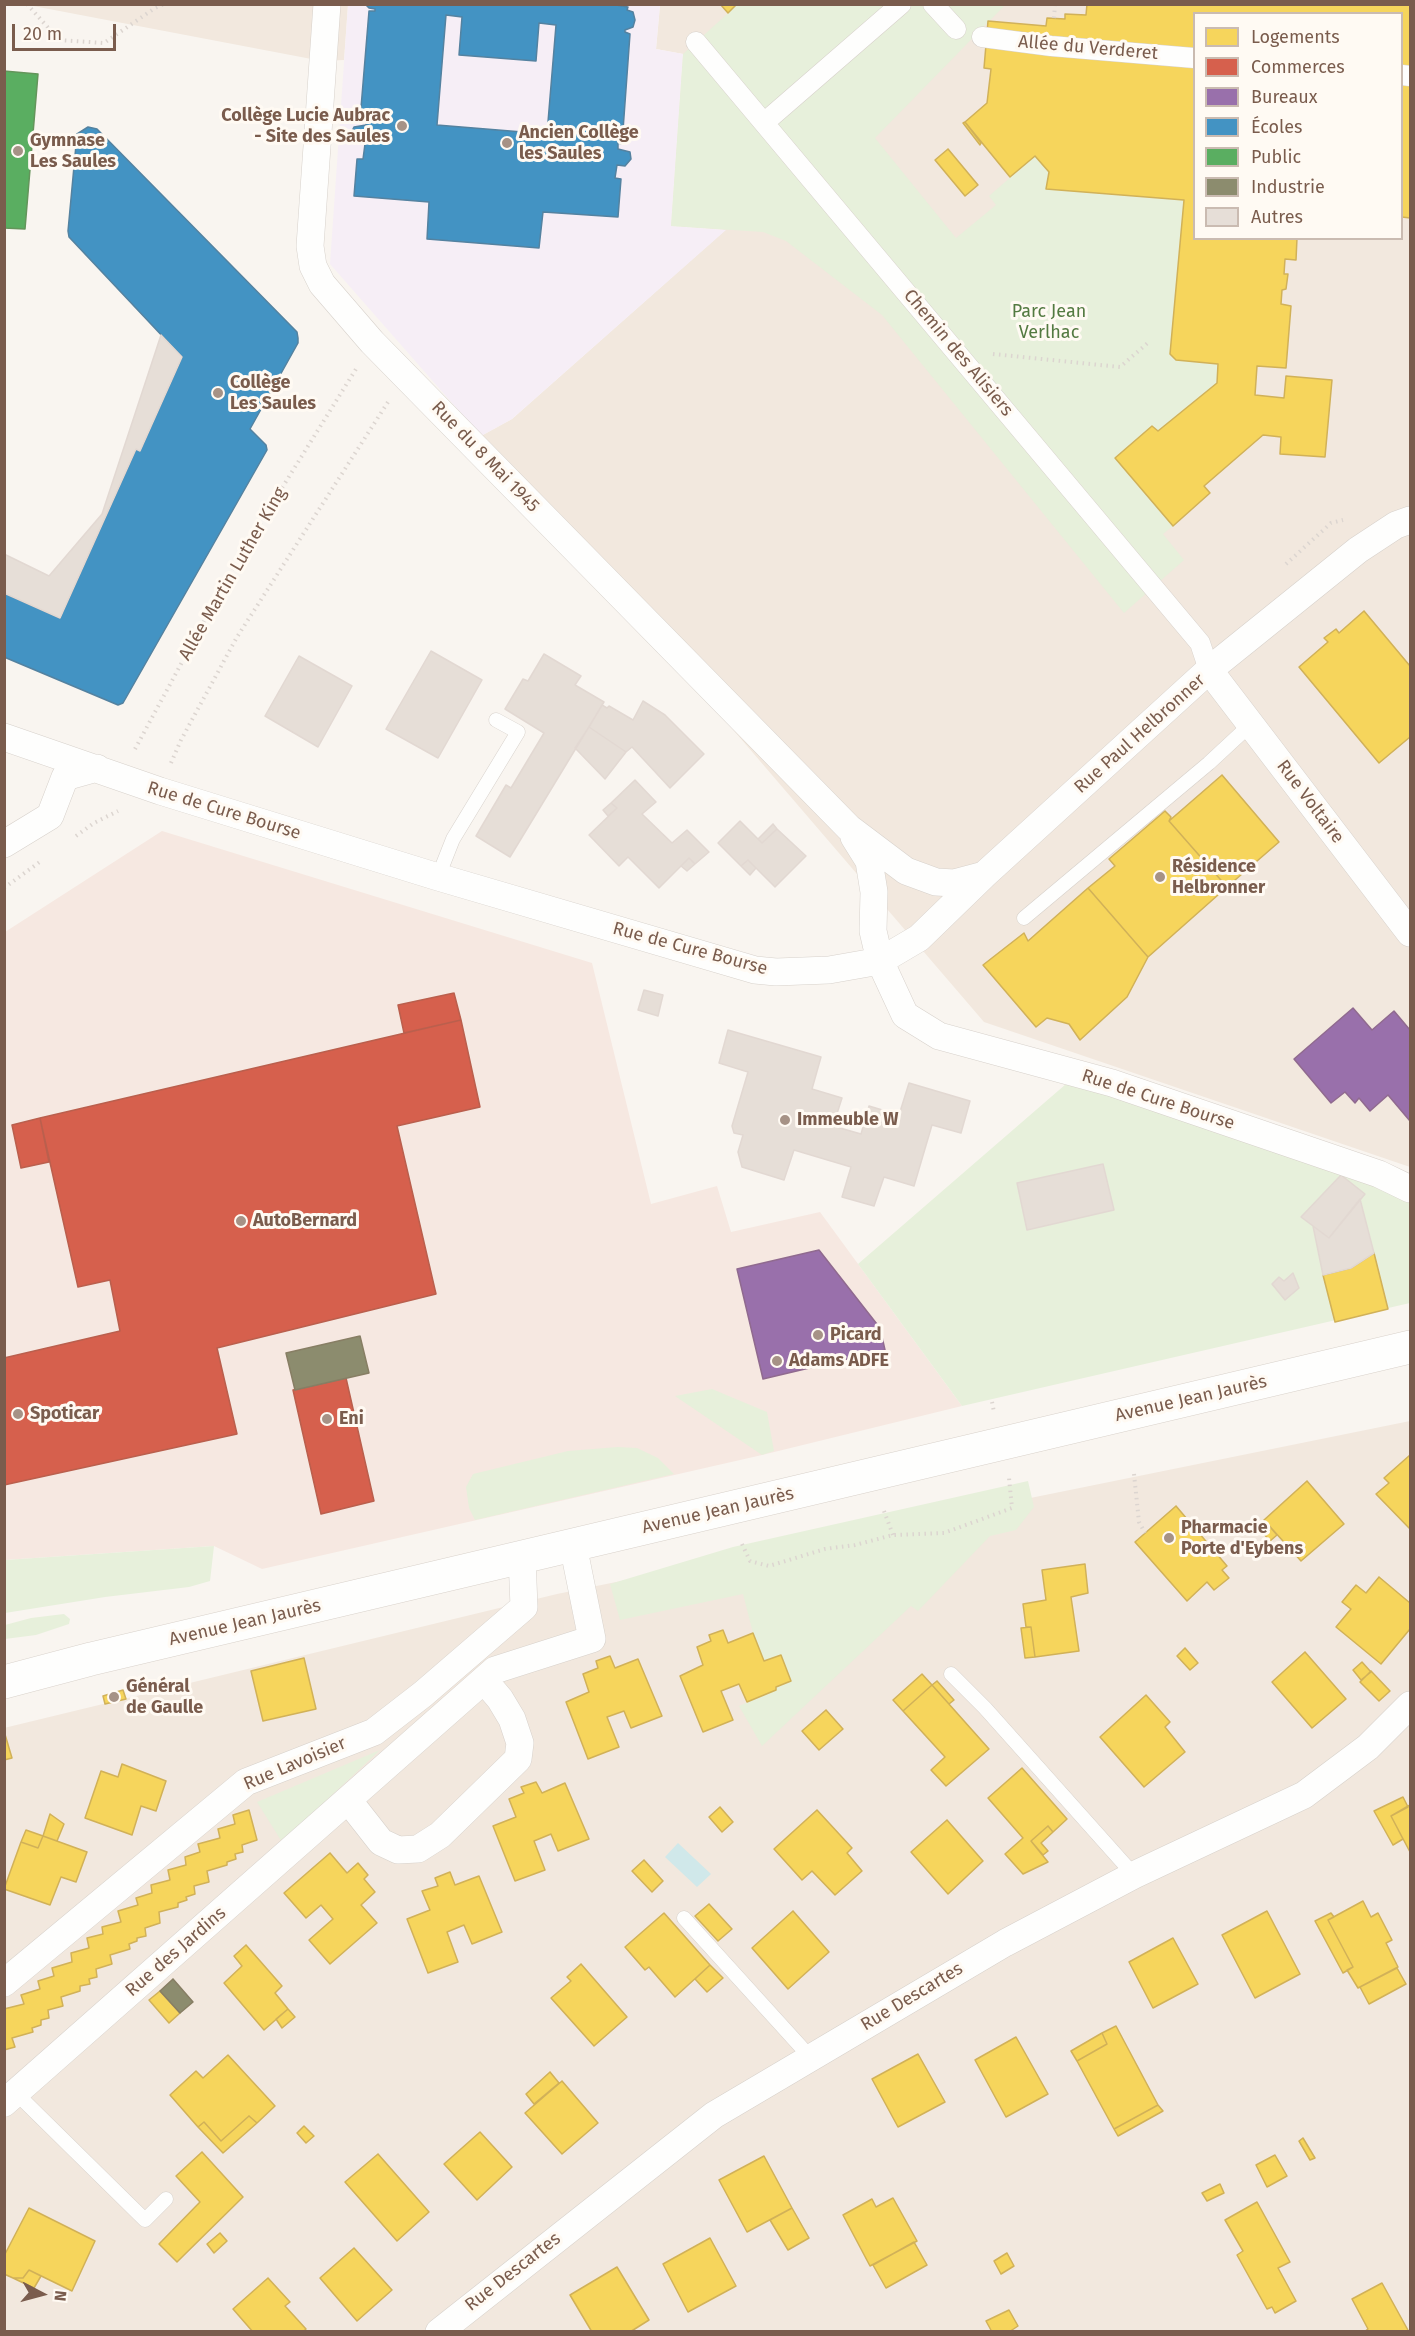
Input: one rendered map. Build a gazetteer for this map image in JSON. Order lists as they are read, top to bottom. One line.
{"streets":{"main road":["Avenue Jean Jaurès"],"street":["Allée du Verderet","Chemin des Alisiers","Rue du 8 Mai 1945","Rue Paul Helbronner","Rue Voltaire","Rue de Cure Bourse","Rue Lavoisier","Rue des Jardins","Rue Descartes"],"path":["Allée Martin Luther King"]},"crossings":[["Chemin des Alisiers","Rue Paul Helbronner"],["Chemin des Alisiers","Rue Voltaire"],["Rue du 8 Mai 1945","Allée Martin Luther King"],["Rue du 8 Mai 1945","Rue Paul Helbronner"],["Rue du 8 Mai 1945","Rue de Cure Bourse"],["Allée Martin Luther King","Rue de Cure Bourse"],["Rue Paul Helbronner","Rue Voltaire"],["Rue Paul Helbronner","Rue de Cure Bourse"],["Avenue Jean Jaurès","Rue Lavoisier"],["Avenue Jean Jaurès","Rue des Jardins"]],"parks":["Parc Jean Verlhac"],"places":["Collège Lucie Aubrac - Site des Saules","Ancien Collège les Saules","Gymnase Les Saules","Collège Les Saules","Résidence Helbronner","Immeuble W","AutoBernard","Picard","Adams ADFE","Spoticar","Eni","Pharmacie Porte d'Eybens","Général de Gaulle"],"legend":["Logements","Commerces","Bureaux","Écoles","Public","Industrie","Autres"],"scale_bar":"20 m","north":"right"}
